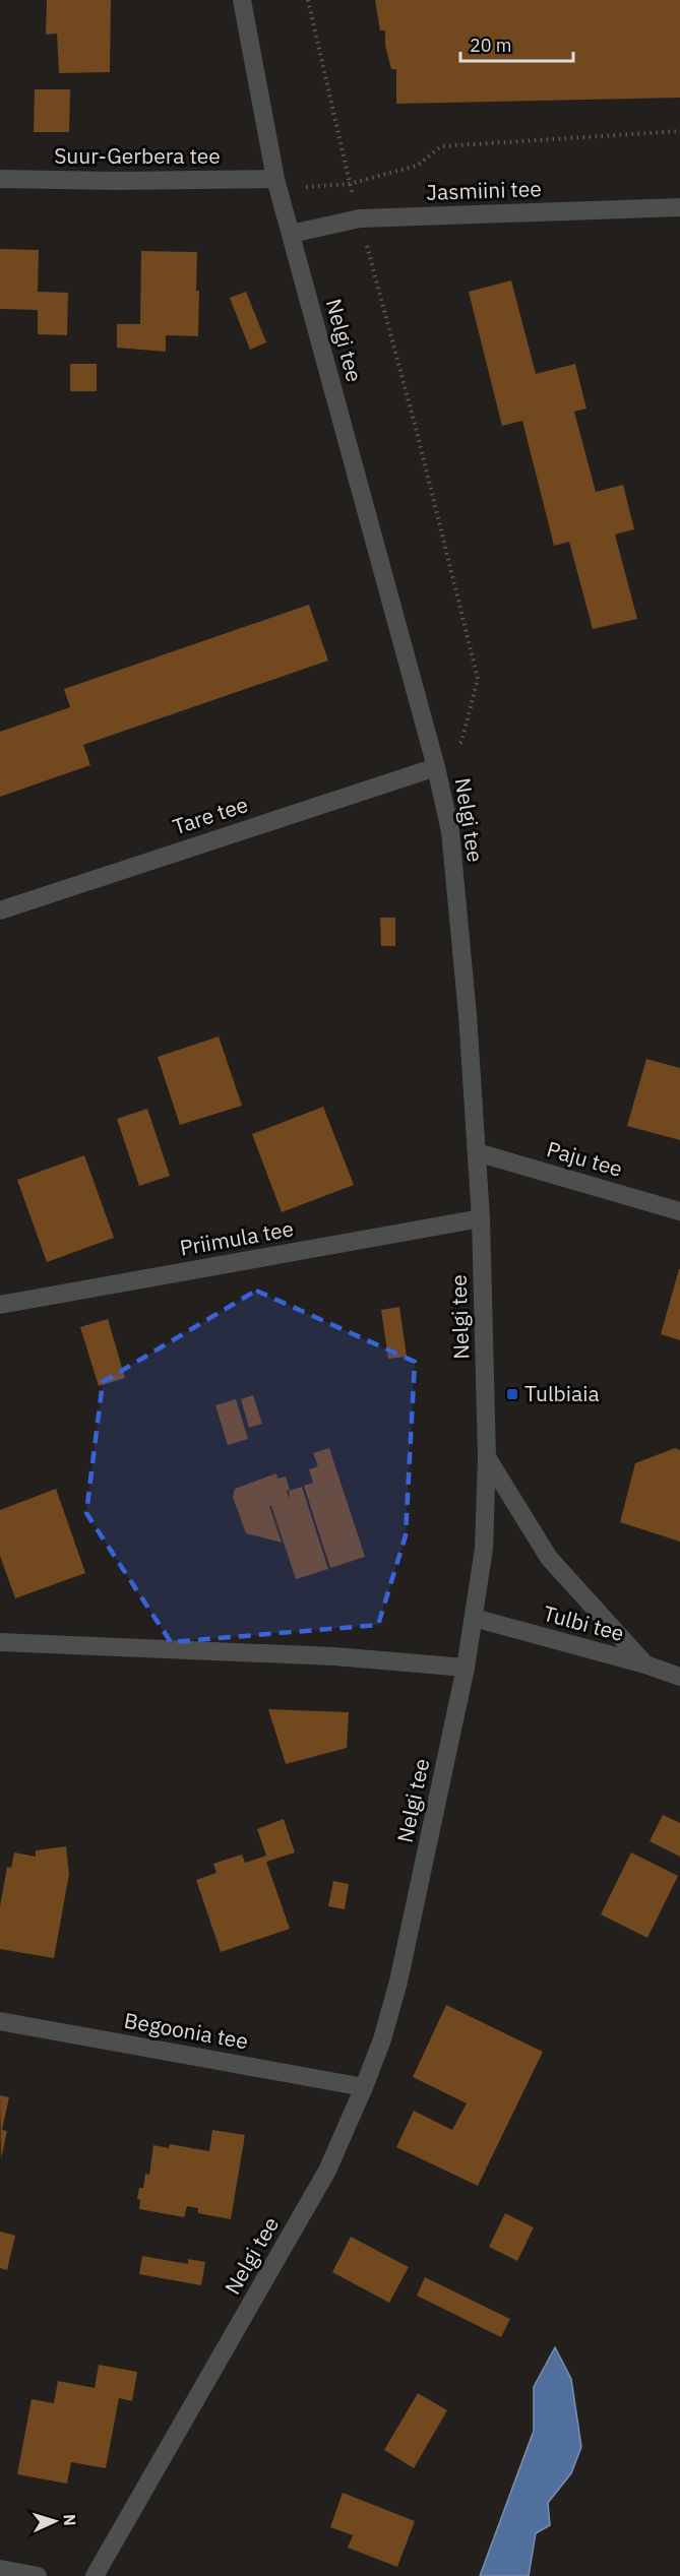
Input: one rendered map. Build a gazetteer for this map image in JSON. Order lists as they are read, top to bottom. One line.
{"streets":{"street":["Suur-Gerbera tee","Jasmiini tee","Nelgi tee","Tare tee","Paju tee","Priimula tee","Tulbi tee","Begoonia tee"]},"crossings":[["Suur-Gerbera tee","Nelgi tee"],["Jasmiini tee","Nelgi tee"],["Nelgi tee","Tare tee"],["Nelgi tee","Paju tee"],["Nelgi tee","Priimula tee"],["Nelgi tee","Tulbi tee"],["Nelgi tee","Begoonia tee"]],"places":{"transit":["Tulbiaia"]},"scale_bar":"20 m","north":"right"}
